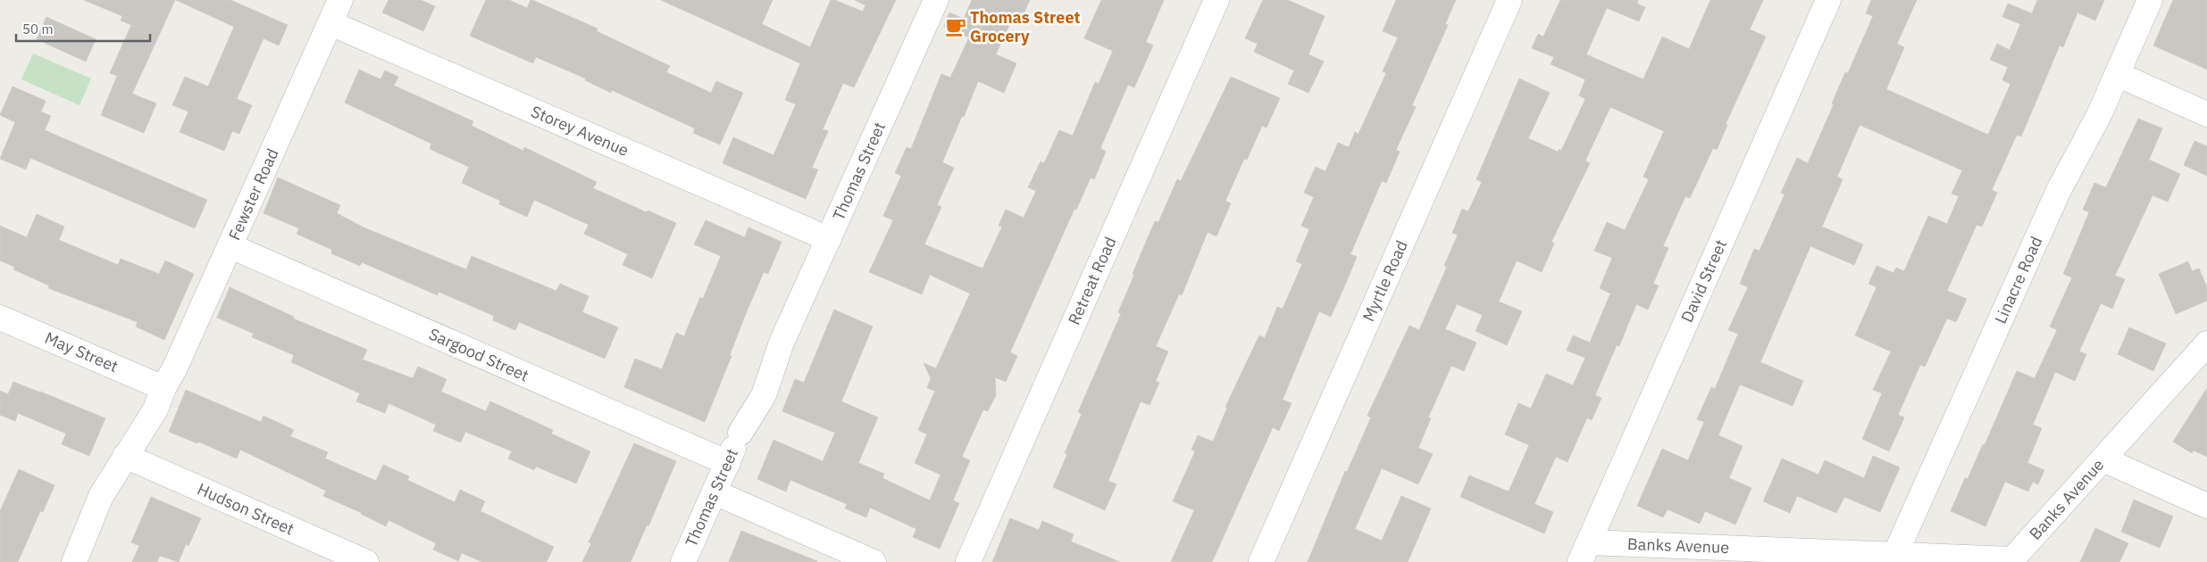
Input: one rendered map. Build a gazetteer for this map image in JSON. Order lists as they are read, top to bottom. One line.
{"streets":{"street":["Storey Avenue","Thomas Street","Fewster Road","Linacre Road","Retreat Road","Myrtle Road","David Street","May Street","Sargood Street","Banks Avenue","Hudson Street"]},"crossings":[["Storey Avenue","Thomas Street"],["Storey Avenue","Fewster Road"],["Thomas Street","Sargood Street"],["Fewster Road","May Street"],["Fewster Road","Sargood Street"],["Fewster Road","Hudson Street"],["Linacre Road","Banks Avenue"],["David Street","Banks Avenue"]],"places":{"cafe":["Thomas Street Grocery"]},"scale_bar":"50 m"}
